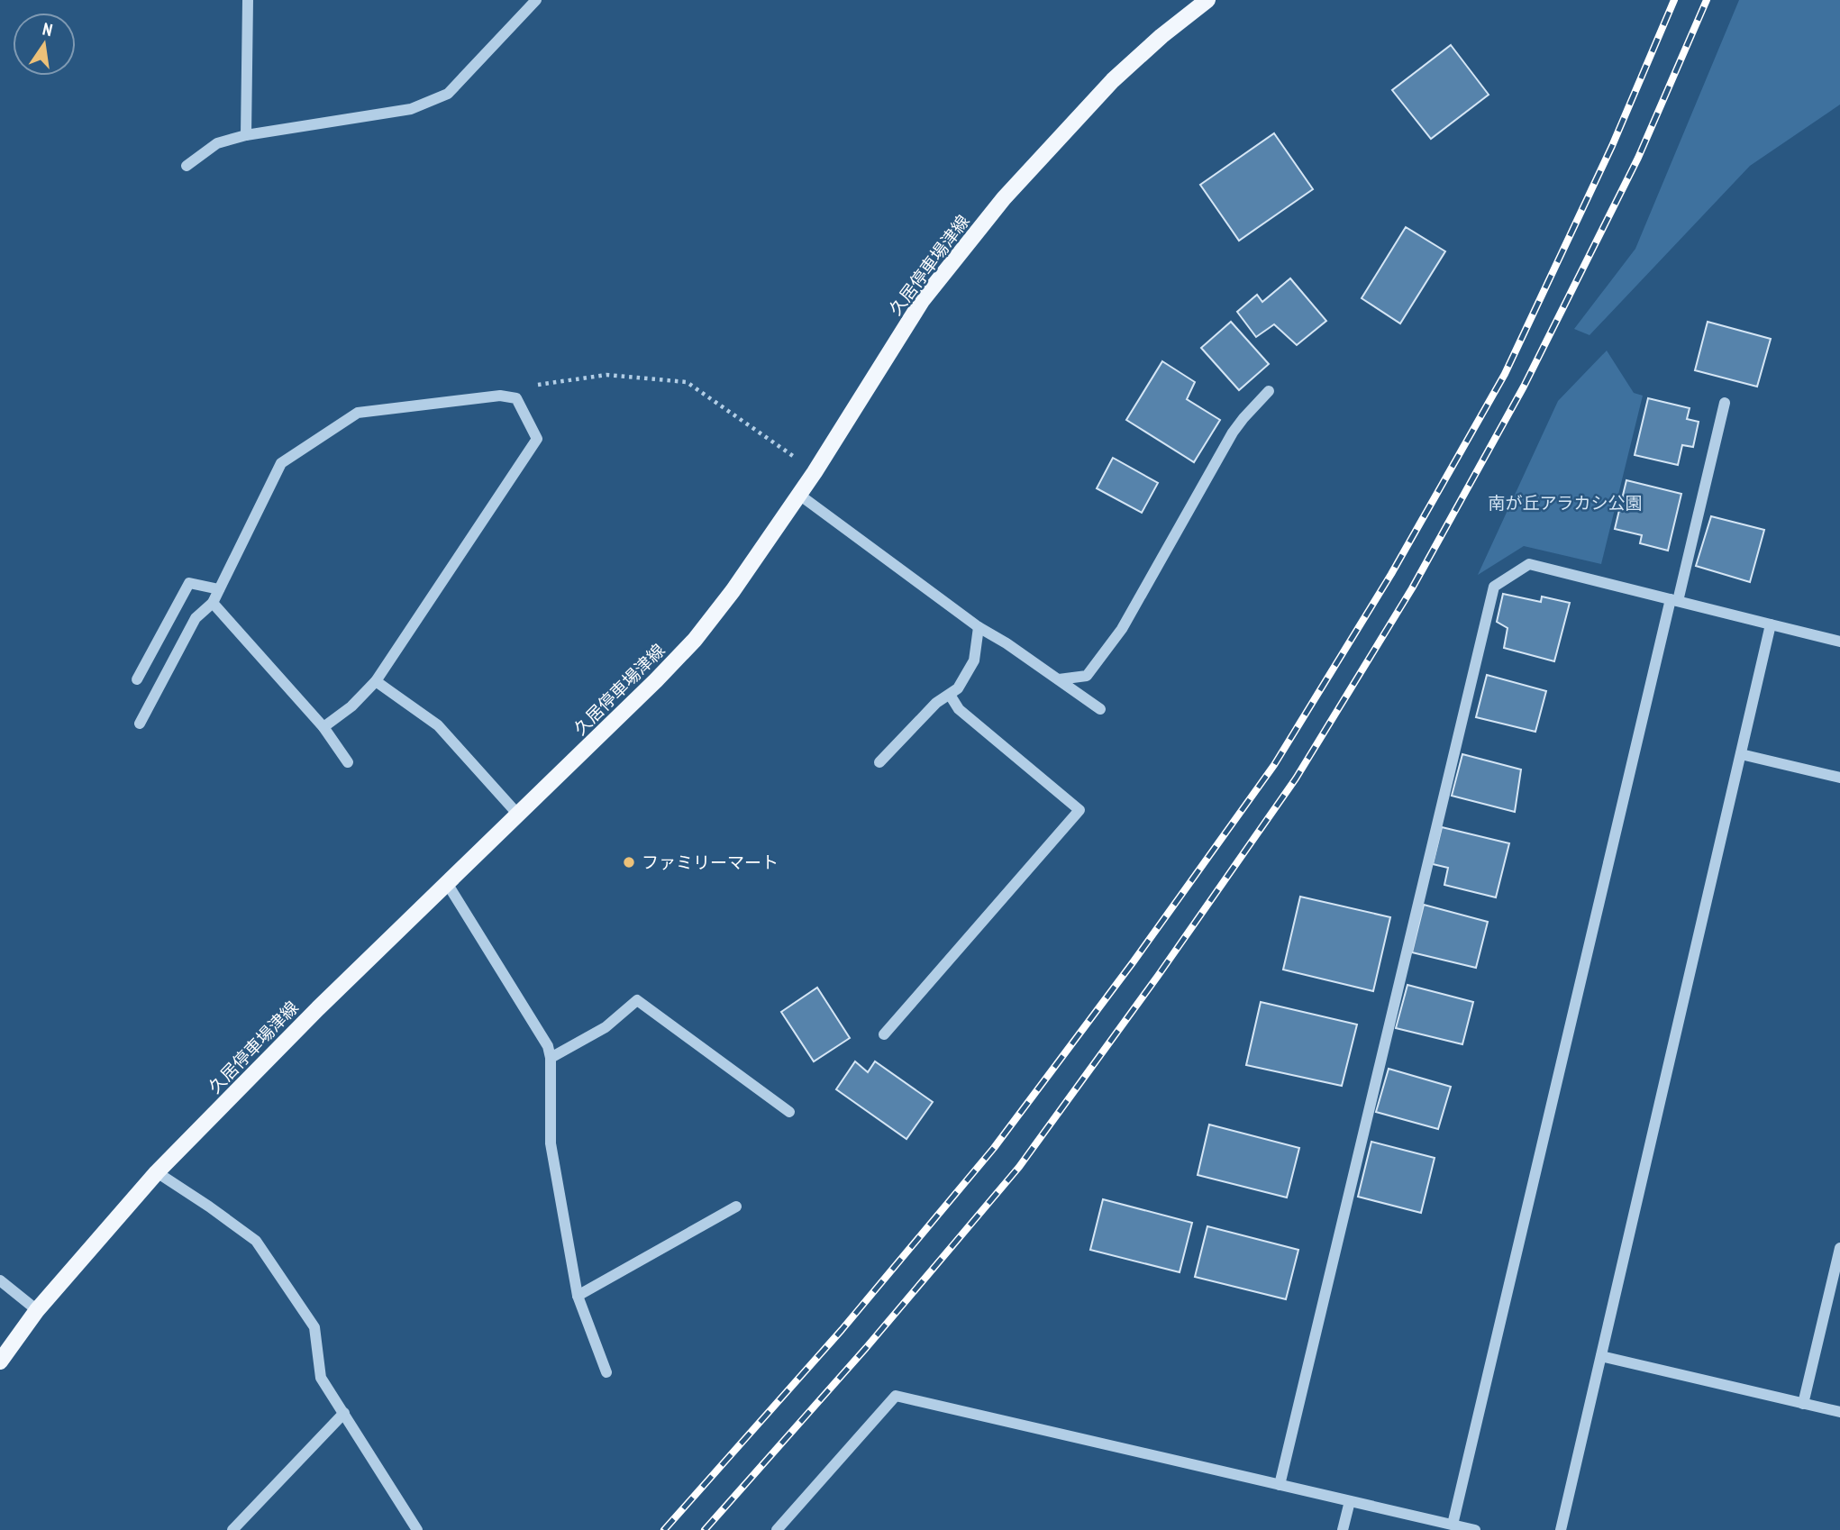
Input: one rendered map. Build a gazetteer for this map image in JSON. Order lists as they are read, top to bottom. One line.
{"streets":{"main road":["久居停車場津線"]},"parks":["南が丘アラカシ公園"],"places":["ファミリーマート"],"north":"top"}
